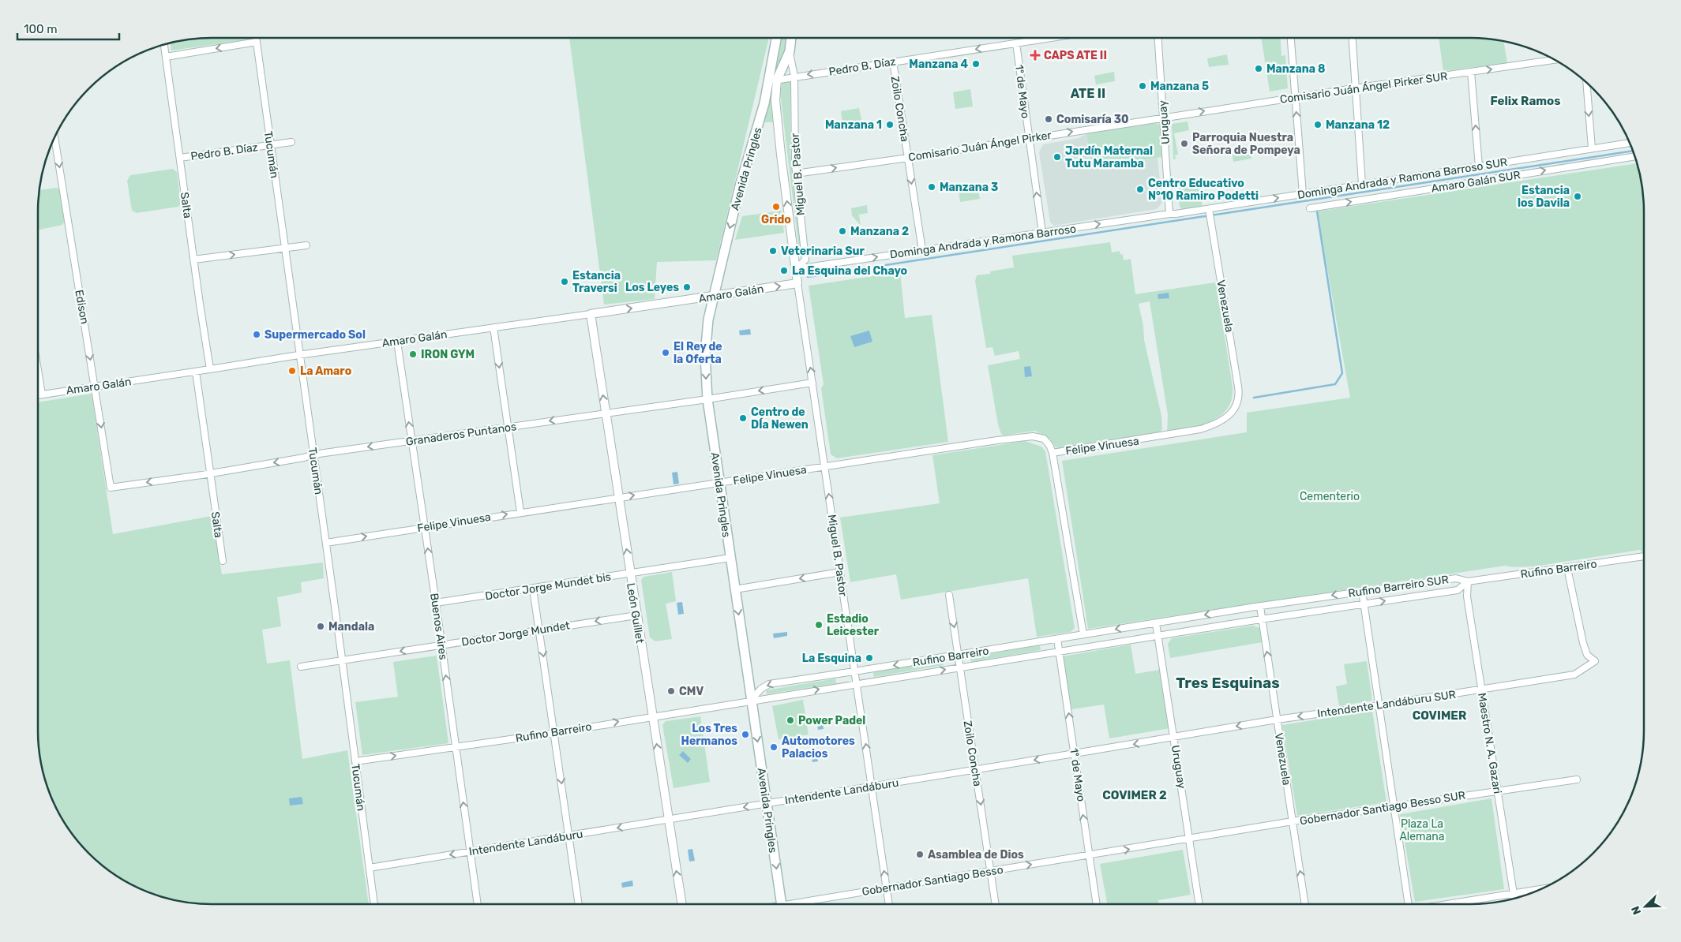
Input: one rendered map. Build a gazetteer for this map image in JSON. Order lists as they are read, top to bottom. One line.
{"streets":{"main road":["Avenida Pringles"],"street":["Pedro B. Díaz","Comisario Juán Ángel Pirker SUR","1º de Mayo","Zoilo Concha","Uruguay","Comisario Juán Ángel Pirker","Tucumán","Miguel B. Pastor","Dominga Andrada y Ramona Barroso SUR","Amaro Galán SUR","Salta","Dominga Andrada y Ramona Barroso","Amaro Galán","Venezuela","Edison","Granaderos Puntanos","Felipe Vinuesa","Rufino Barreiro","Doctor Jorge Mundet bis","Rufino Barreiro SUR","León Guillet","Buenos Aires","Doctor Jorge Mundet","Intendente Landáburu SUR","Maestro N. A. Gazari","Intendente Landáburu","Gobernador Santiago Besso SUR","Gobernador Santiago Besso"]},"crossings":[["Pedro B. Díaz","1º de Mayo"],["Pedro B. Díaz","Zoilo Concha"],["Pedro B. Díaz","Tucumán"],["Pedro B. Díaz","Avenida Pringles"],["Pedro B. Díaz","Miguel B. Pastor"],["Pedro B. Díaz","Salta"],["Comisario Juán Ángel Pirker SUR","Uruguay"],["Comisario Juán Ángel Pirker SUR","Comisario Juán Ángel Pirker"],["1º de Mayo","Comisario Juán Ángel Pirker"],["1º de Mayo","Dominga Andrada y Ramona Barroso"],["1º de Mayo","Rufino Barreiro"],["1º de Mayo","Intendente Landáburu"],["1º de Mayo","Gobernador Santiago Besso"],["Zoilo Concha","Comisario Juán Ángel Pirker"],["Zoilo Concha","Dominga Andrada y Ramona Barroso"],["Zoilo Concha","Rufino Barreiro"],["Zoilo Concha","Intendente Landáburu"],["Zoilo Concha","Gobernador Santiago Besso"],["Uruguay","Comisario Juán Ángel Pirker"],["Uruguay","Dominga Andrada y Ramona Barroso SUR"],["Uruguay","Dominga Andrada y Ramona Barroso"],["Uruguay","Rufino Barreiro"],["Uruguay","Rufino Barreiro SUR"],["Uruguay","Intendente Landáburu SUR"],["Uruguay","Intendente Landáburu"],["Uruguay","Gobernador Santiago Besso SUR"],["Uruguay","Gobernador Santiago Besso"],["Comisario Juán Ángel Pirker","Miguel B. Pastor"],["Tucumán","Amaro Galán"],["Tucumán","Granaderos Puntanos"],["Tucumán","Felipe Vinuesa"],["Tucumán","Rufino Barreiro"],["Tucumán","Doctor Jorge Mundet"],["Tucumán","Intendente Landáburu"],["Avenida Pringles","Miguel B. Pastor"],["Avenida Pringles","Amaro Galán"],["Avenida Pringles","Granaderos Puntanos"],["Avenida Pringles","Felipe Vinuesa"],["Avenida Pringles","Rufino Barreiro"],["Avenida Pringles","Doctor Jorge Mundet bis"],["Avenida Pringles","Intendente Landáburu"],["Miguel B. Pastor","Dominga Andrada y Ramona Barroso"],["Miguel B. Pastor","Amaro Galán"],["Miguel B. Pastor","Granaderos Puntanos"],["Miguel B. Pastor","Felipe Vinuesa"],["Miguel B. Pastor","Rufino Barreiro"],["Miguel B. Pastor","Intendente Landáburu"],["Miguel B. Pastor","Gobernador Santiago Besso"],["Dominga Andrada y Ramona Barroso SUR","Dominga Andrada y Ramona Barroso"],["Dominga Andrada y Ramona Barroso SUR","Venezuela"],["Salta","Amaro Galán"],["Salta","Granaderos Puntanos"],["Amaro Galán","Edison"],["Amaro Galán","León Guillet"],["Amaro Galán","Buenos Aires"],["Venezuela","Felipe Vinuesa"],["Venezuela","Rufino Barreiro SUR"],["Venezuela","Intendente Landáburu SUR"],["Venezuela","Gobernador Santiago Besso SUR"],["Edison","Granaderos Puntanos"],["Granaderos Puntanos","León Guillet"],["Granaderos Puntanos","Buenos Aires"],["Felipe Vinuesa","León Guillet"],["Felipe Vinuesa","Buenos Aires"],["Rufino Barreiro","Rufino Barreiro SUR"],["Rufino Barreiro","León Guillet"],["Rufino Barreiro","Buenos Aires"],["Rufino Barreiro","Intendente Landáburu SUR"],["Rufino Barreiro","Maestro N. A. Gazari"],["Doctor Jorge Mundet bis","León Guillet"],["Doctor Jorge Mundet bis","Buenos Aires"],["Rufino Barreiro SUR","Maestro N. A. Gazari"],["León Guillet","Doctor Jorge Mundet"],["León Guillet","Intendente Landáburu"],["Buenos Aires","Doctor Jorge Mundet"],["Buenos Aires","Intendente Landáburu"],["Intendente Landáburu SUR","Maestro N. A. Gazari"],["Intendente Landáburu SUR","Intendente Landáburu"],["Maestro N. A. Gazari","Gobernador Santiago Besso SUR"],["Gobernador Santiago Besso SUR","Gobernador Santiago Besso"]],"one_way":["Pedro B. Díaz","Comisario Juán Ángel Pirker SUR","1º de Mayo","Zoilo Concha","Comisario Juán Ángel Pirker","Avenida Pringles","Amaro Galán SUR","Dominga Andrada y Ramona Barroso","Venezuela","Edison","Granaderos Puntanos","León Guillet","Buenos Aires","Doctor Jorge Mundet","Intendente Landáburu SUR","Intendente Landáburu","Gobernador Santiago Besso"],"districts":["ATE II","Felix Ramos","Tres Esquinas","COVIMER","COVIMER 2"],"parks":["Cementerio","Plaza La Alemana"],"places":{"health":["CAPS ATE II"],"other":["Manzana 4","Manzana 8","Manzana 5","Comisaría 30","Manzana 1","Manzana 12","Parroquia Nuestra Señora de Pompeya","Jardín Maternal Tutu Maramba","Manzana 3","Centro Educativo N°10 Ramiro Podetti","Estancia los Davila","Grido","Manzana 2","Veterinaria Sur","La Esquina del Chayo","Estancia Traversi","Los Leyes","Supermercado Sol","El Rey de la Oferta","IRON GYM","La Amaro","Centro de DÍa Newen","Estadio Leicester","Mandala","La Esquina","CMV","Power Padel","Los Tres Hermanos","Automotores Palacios","Asamblea de Dios"]},"scale_bar":"100 m","north":"bottom left"}
